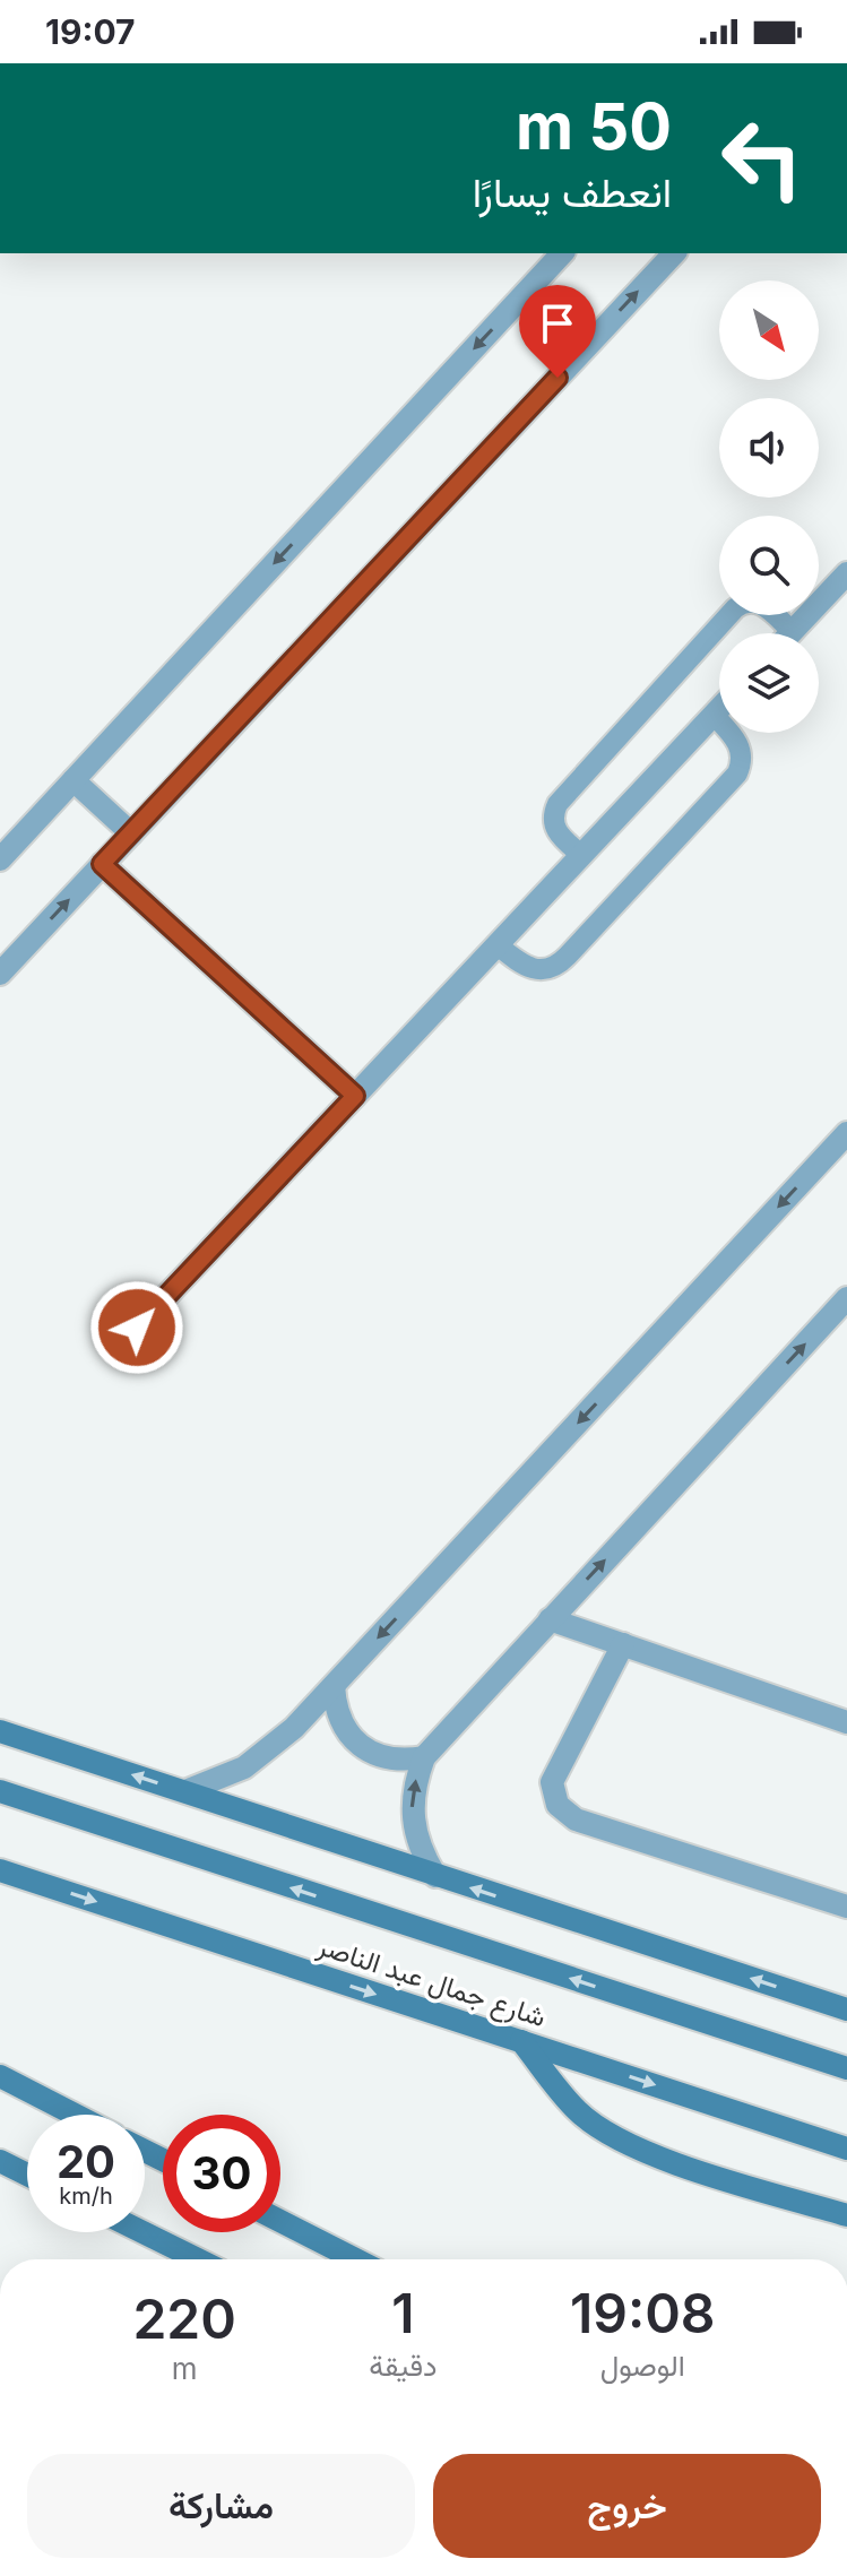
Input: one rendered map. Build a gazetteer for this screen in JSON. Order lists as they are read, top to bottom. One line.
{"streets":{"main road":["شارع جمال عبد الناصر"]},"north":"bottom right","page":{"status":"19:07","turn":["50 m","انعطف يسارًا"],"speed":"20 km/h","limit":"30","eta":["19:08","الوصول","1","دقيقة","220","m"],"buttons":["خروج","مشاركة"]}}
